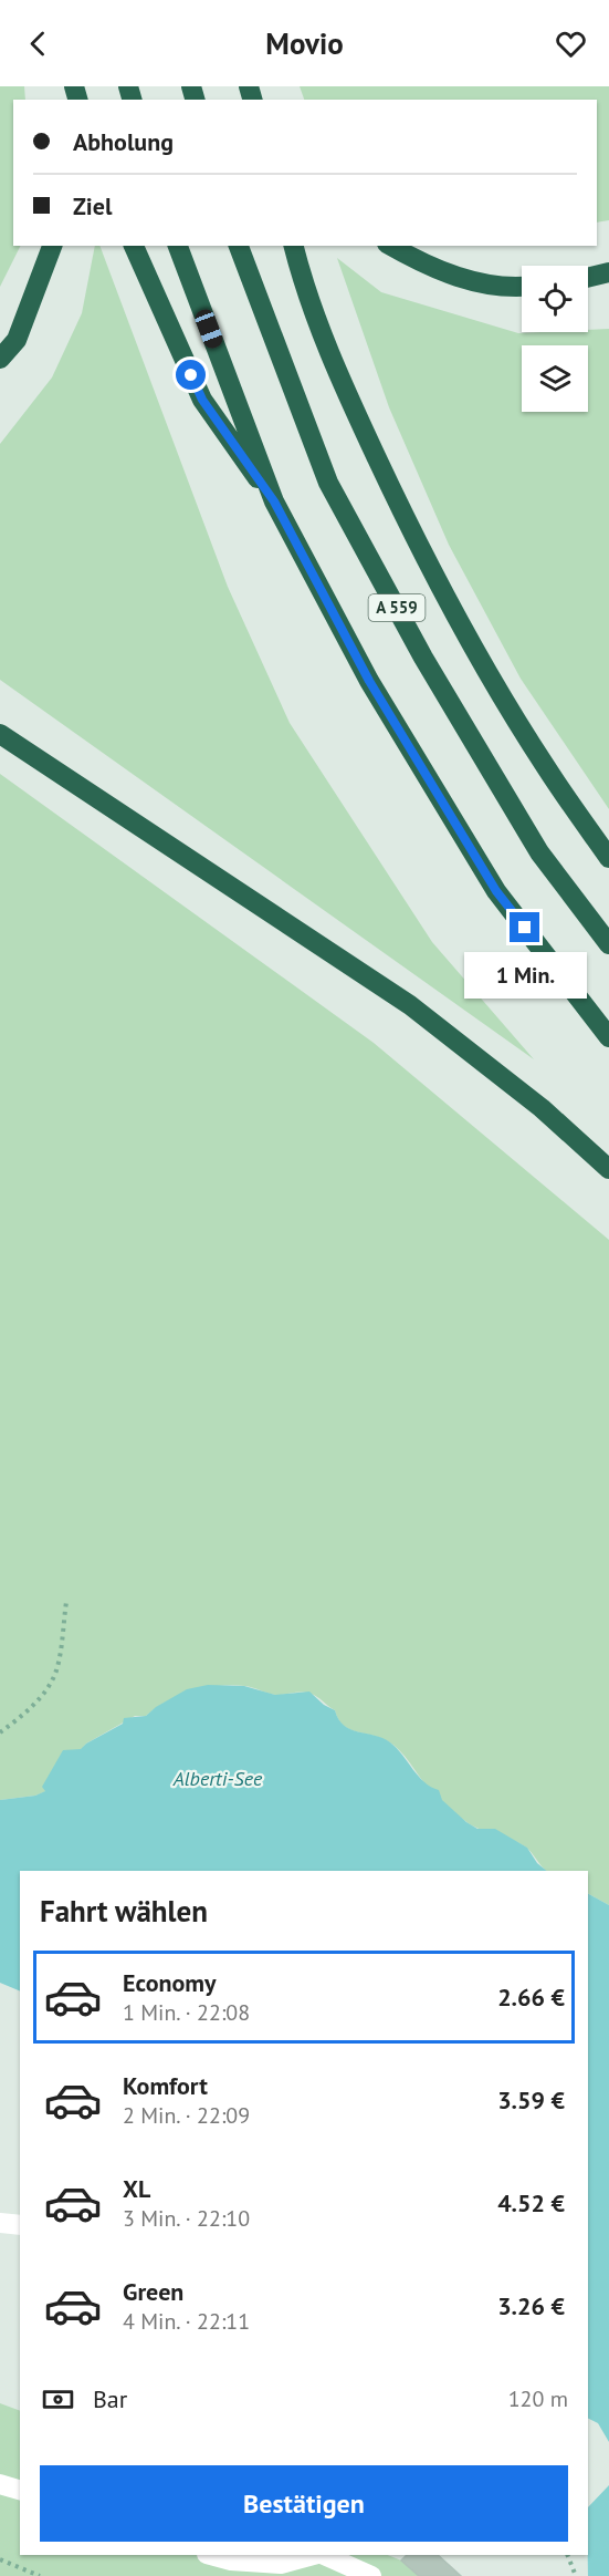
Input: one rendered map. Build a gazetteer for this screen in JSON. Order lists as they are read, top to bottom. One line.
{"streets":{"highway":["A 559"]},"water":["Alberti-See"],"page":{"header":"Movio","banner":["Abholung","Ziel"],"bubble":"1 Min.","heading":"Fahrt wählen","list":[{"name":"Economy","note":"1 Min. · 22:08","value":"2.66 €"},{"name":"Komfort","note":"2 Min. · 22:09","value":"3.59 €"},{"name":"XL","note":"3 Min. · 22:10","value":"4.52 €"},{"name":"Green","note":"4 Min. · 22:11","value":"3.26 €"}],"pay":["Bar","120 m"],"buttons":"Bestätigen"}}
